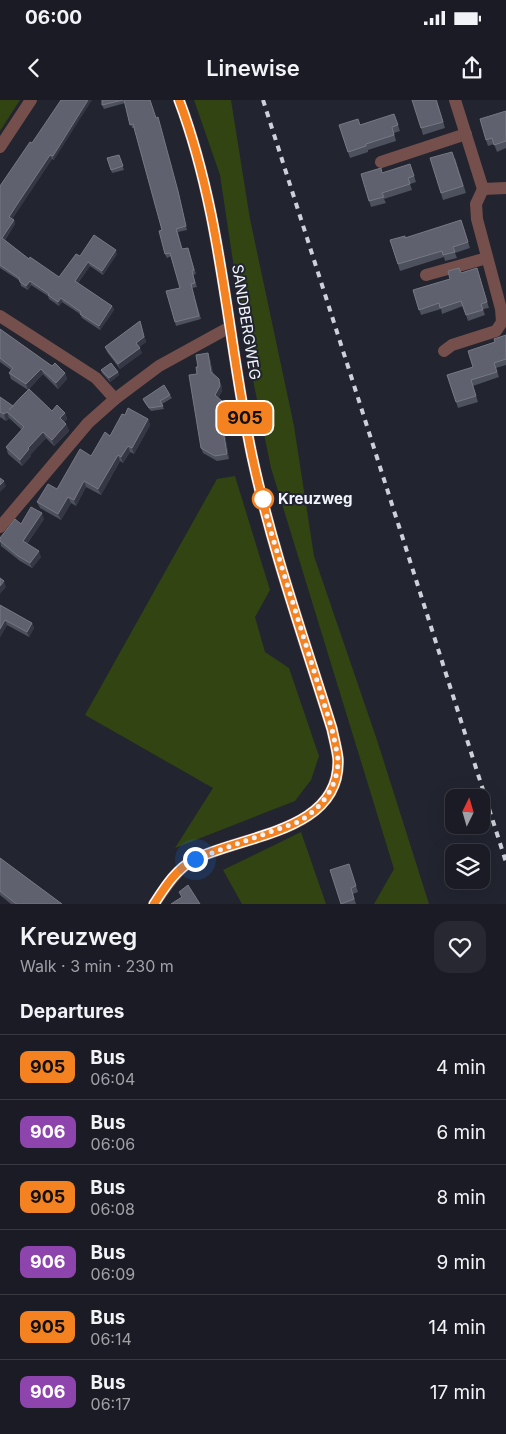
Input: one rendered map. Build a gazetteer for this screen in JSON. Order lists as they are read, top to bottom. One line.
{"streets":{"street":["SANDBERGWEG"]},"places":["Kreuzweg"],"lines":["bus line 905"],"north":"top","page":{"status":"06:00","header":"Linewise","on_map":"905","heading":[["Kreuzweg","Walk · 3 min · 230 m"],"Departures"],"list":[{"mark":"905","name":"Bus","note":"06:04","value":"4 min"},{"mark":"906","name":"Bus","note":"06:06","value":"6 min"},{"mark":"905","name":"Bus","note":"06:08","value":"8 min"},{"mark":"906","name":"Bus","note":"06:09","value":"9 min"},{"mark":"905","name":"Bus","note":"06:14","value":"14 min"},{"mark":"906","name":"Bus","note":"06:17","value":"17 min"}]}}
